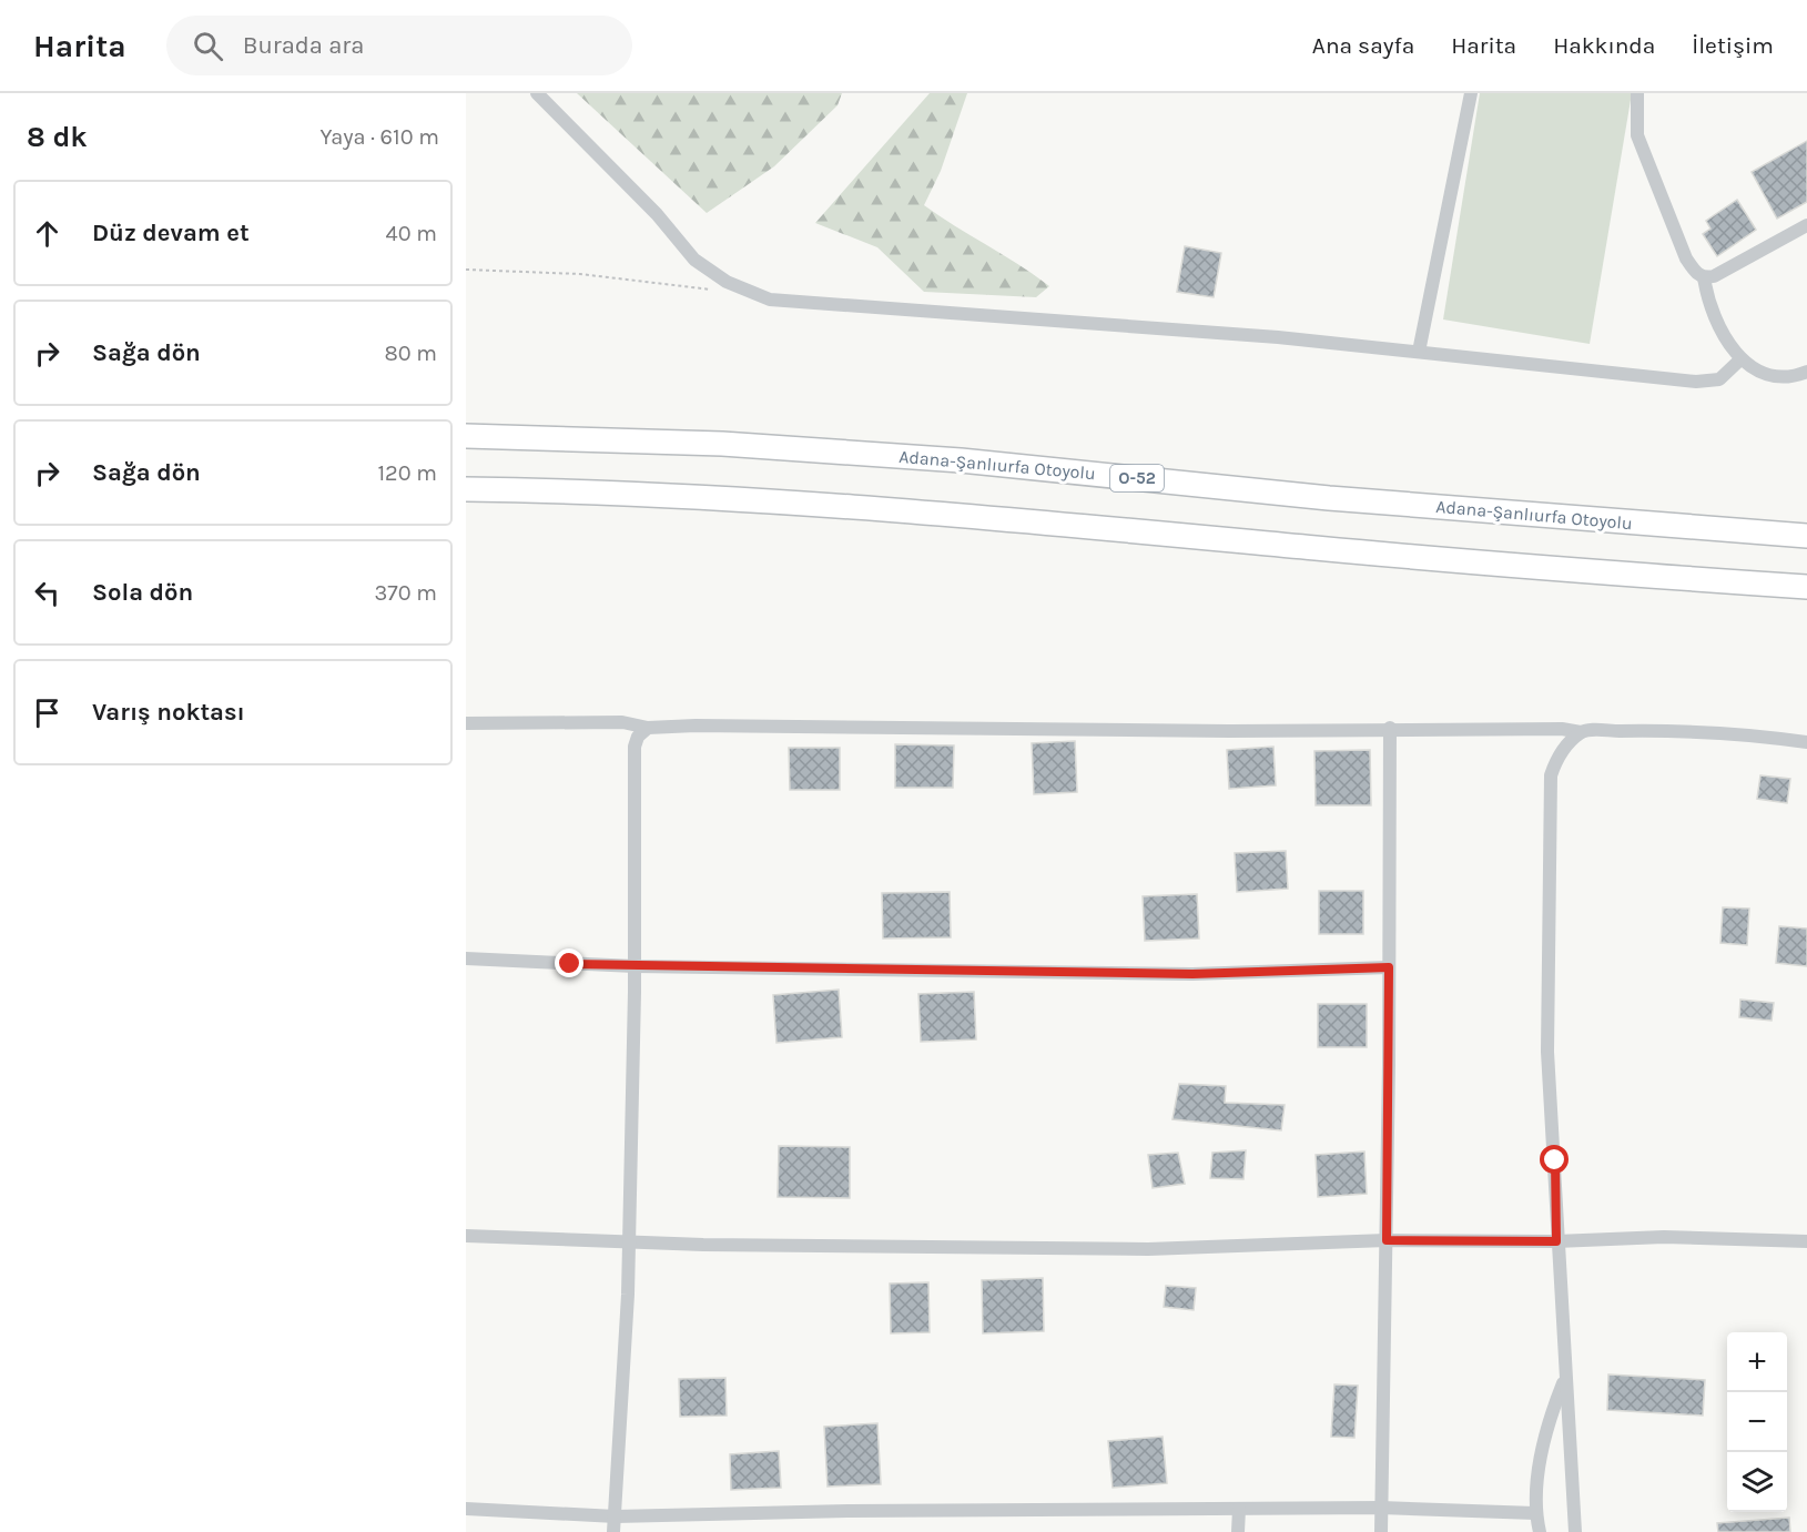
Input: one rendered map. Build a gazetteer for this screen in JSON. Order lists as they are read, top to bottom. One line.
{"streets":{"highway":["Adana-Şanlıurfa Otoyolu","O-52"]},"page":{"header":"Harita","search":"Burada ara","nav":["Ana sayfa","Harita","Hakkında","İletişim"],"heading":["8 dk","Yaya · 610 m"],"list":[["Düz devam et","40 m"],["Sağa dön","80 m"],["Sağa dön","120 m"],["Sola dön","370 m"],"Varış noktası"],"map_buttons":["+","−"]}}
